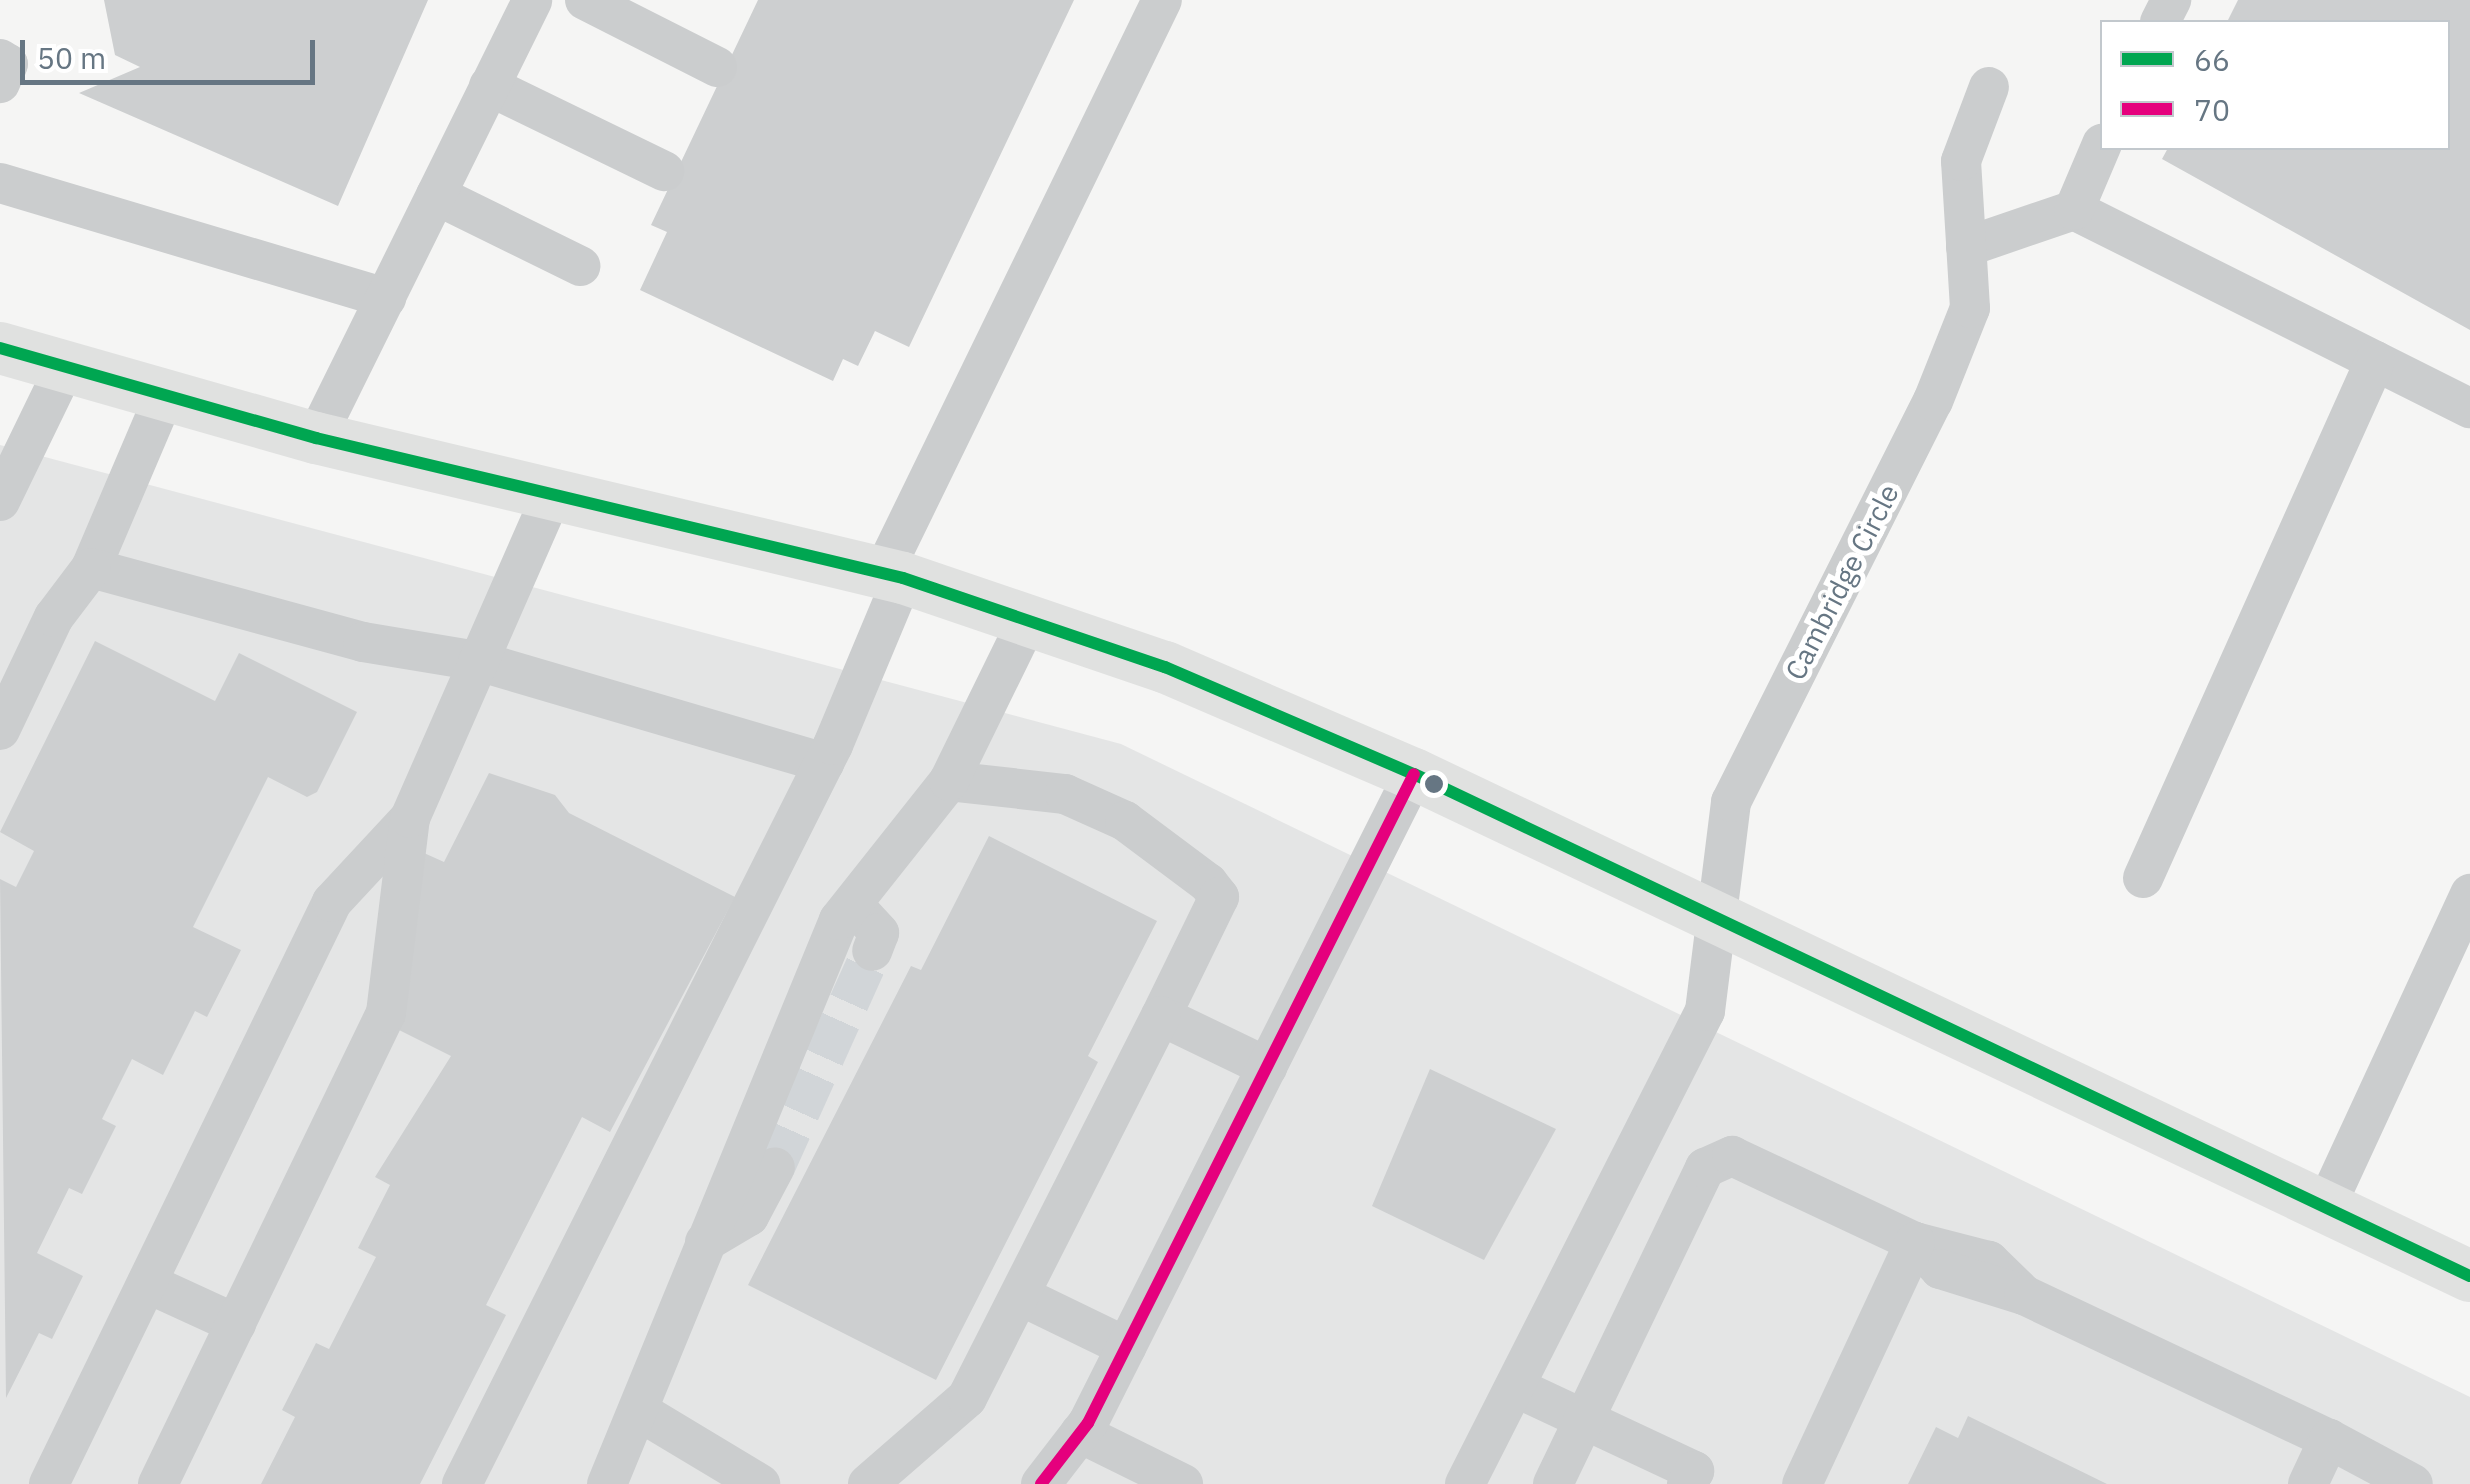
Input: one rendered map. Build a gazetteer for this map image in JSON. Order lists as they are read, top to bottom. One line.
{"streets":{"street":["Cambridge Circle"]},"lines":["transit line 66","transit line 70"],"legend":["66","70"],"scale_bar":"50 m"}
